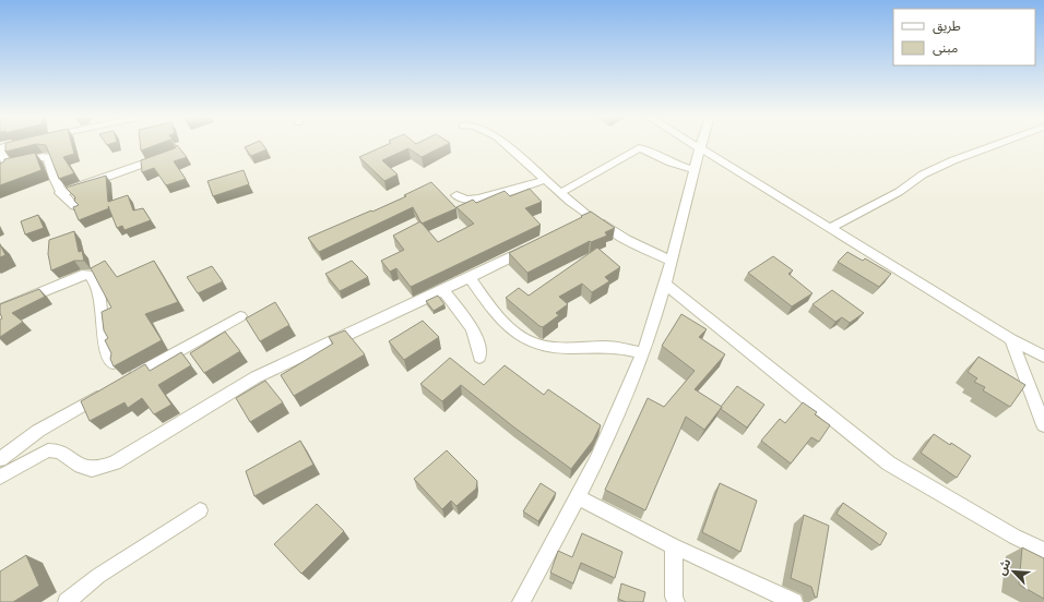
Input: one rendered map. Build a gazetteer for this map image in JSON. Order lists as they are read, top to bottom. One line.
{"legend":["طريق","مبنى"],"north":"top left"}
